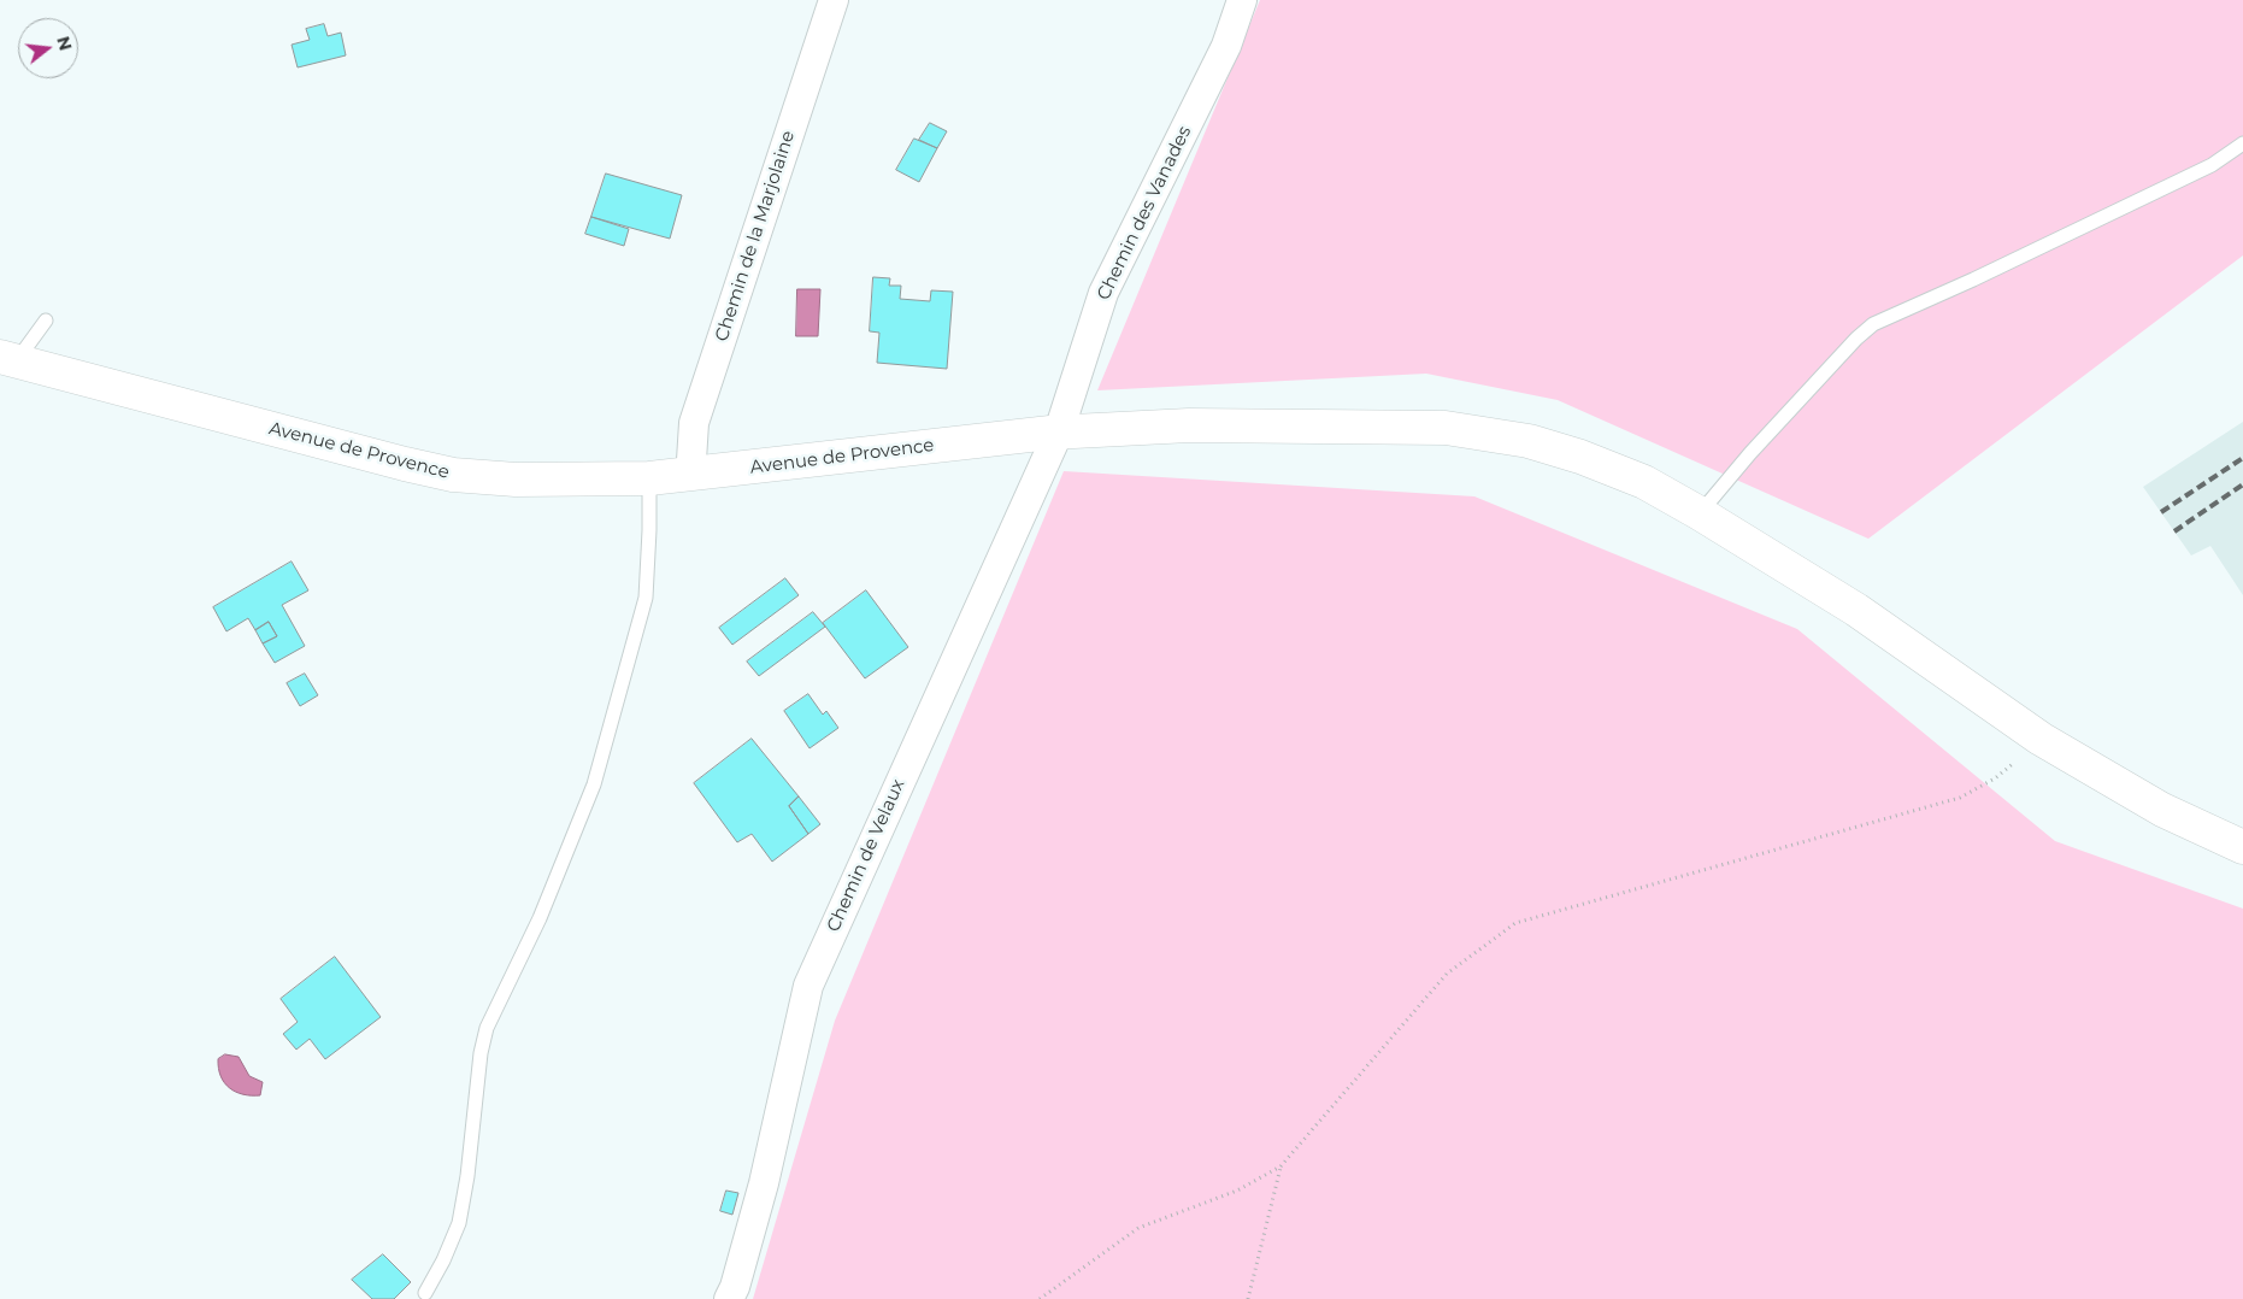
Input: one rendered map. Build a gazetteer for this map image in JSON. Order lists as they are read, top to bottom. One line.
{"streets":{"street":["Chemin des Vanades","Chemin de la Marjolaine","Avenue de Provence","Chemin de Velaux"]},"crossings":[["Chemin des Vanades","Avenue de Provence"],["Chemin des Vanades","Chemin de Velaux"],["Chemin de la Marjolaine","Avenue de Provence"],["Avenue de Provence","Chemin de Velaux"]],"north":"right"}
